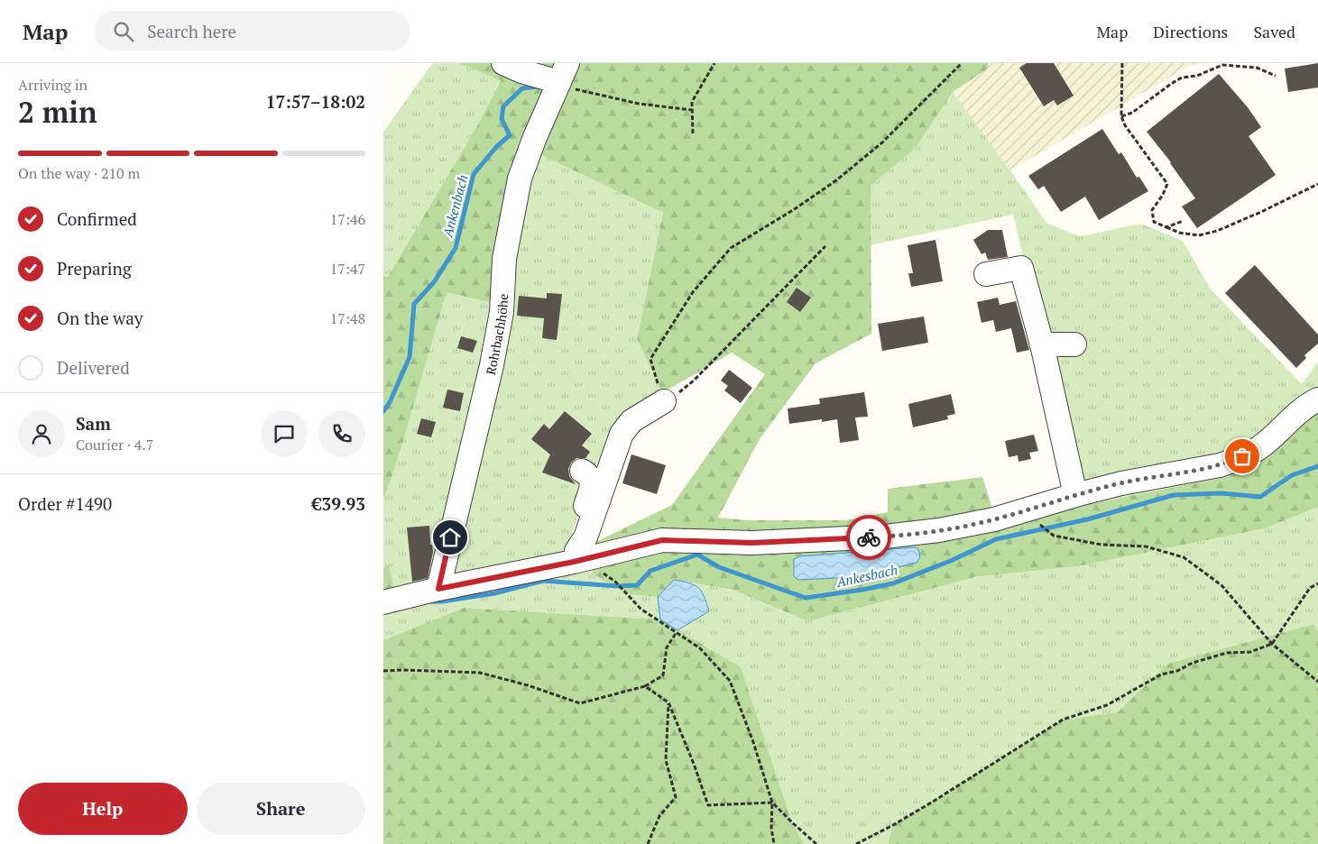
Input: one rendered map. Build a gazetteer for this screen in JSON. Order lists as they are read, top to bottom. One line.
{"streets":{"street":["Rohrbachhöhe"]},"water":["Ankenbach","Ankesbach"],"page":{"header":"Map","search":"Search here","nav":["Map","Directions","Saved"],"heading":["2 min","Arriving in","17:57–18:02"],"panel":["Sam","Courier · 4.7","Order #1490","€39.93"],"bar":"On the way · 210 m","list":[["Confirmed","17:46"],["Preparing","17:47"],["On the way","17:48"],"Delivered"],"buttons":["Help","Share"]}}
